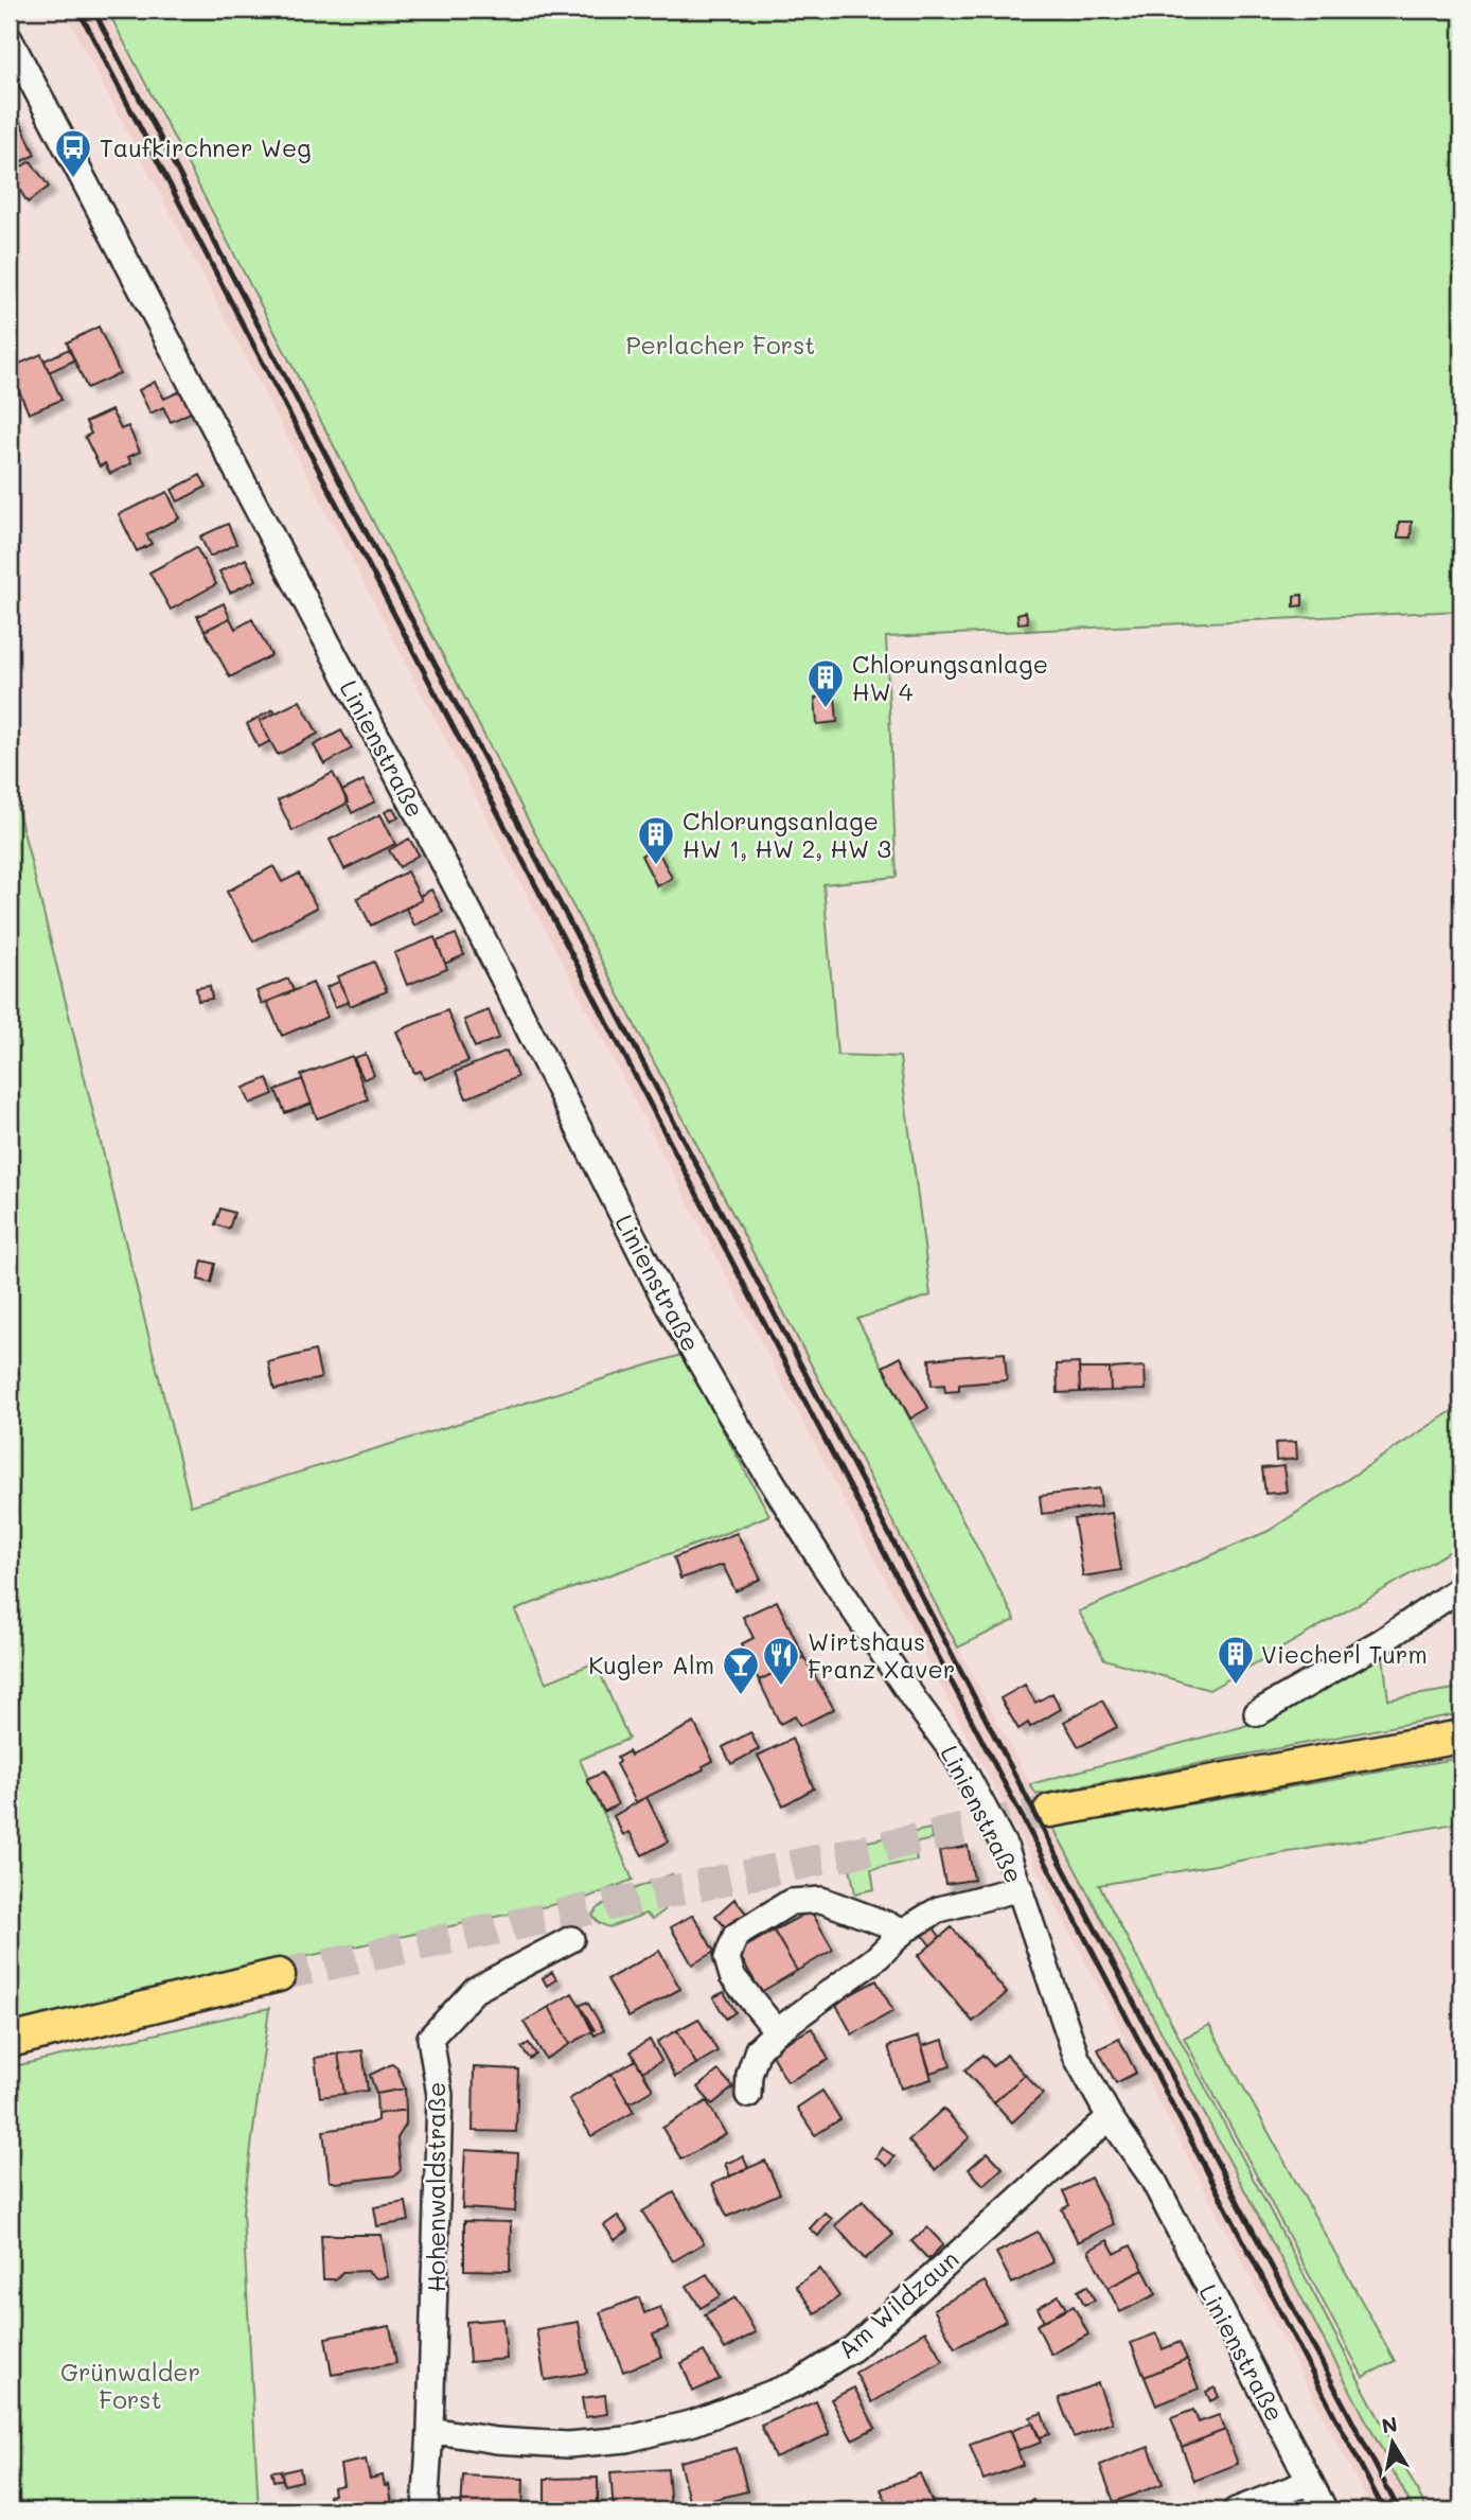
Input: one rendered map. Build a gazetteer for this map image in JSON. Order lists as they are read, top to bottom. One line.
{"streets":{"street":["Linienstraße","Hohenwaldstraße","Am Wildzaun"]},"crossings":[["Linienstraße","Am Wildzaun"],["Hohenwaldstraße","Am Wildzaun"]],"parks":["Perlacher Forst","Grünwalder Forst"],"places":{"bus stop":["Taufkirchner Weg"],"building":["Chlorungsanlage HW 4","Chlorungsanlage HW 1, HW 2, HW 3","Viecherl Turm"],"restaurant":["Wirtshaus Franz Xaver"],"bar":["Kugler Alm"]},"north":"top"}
